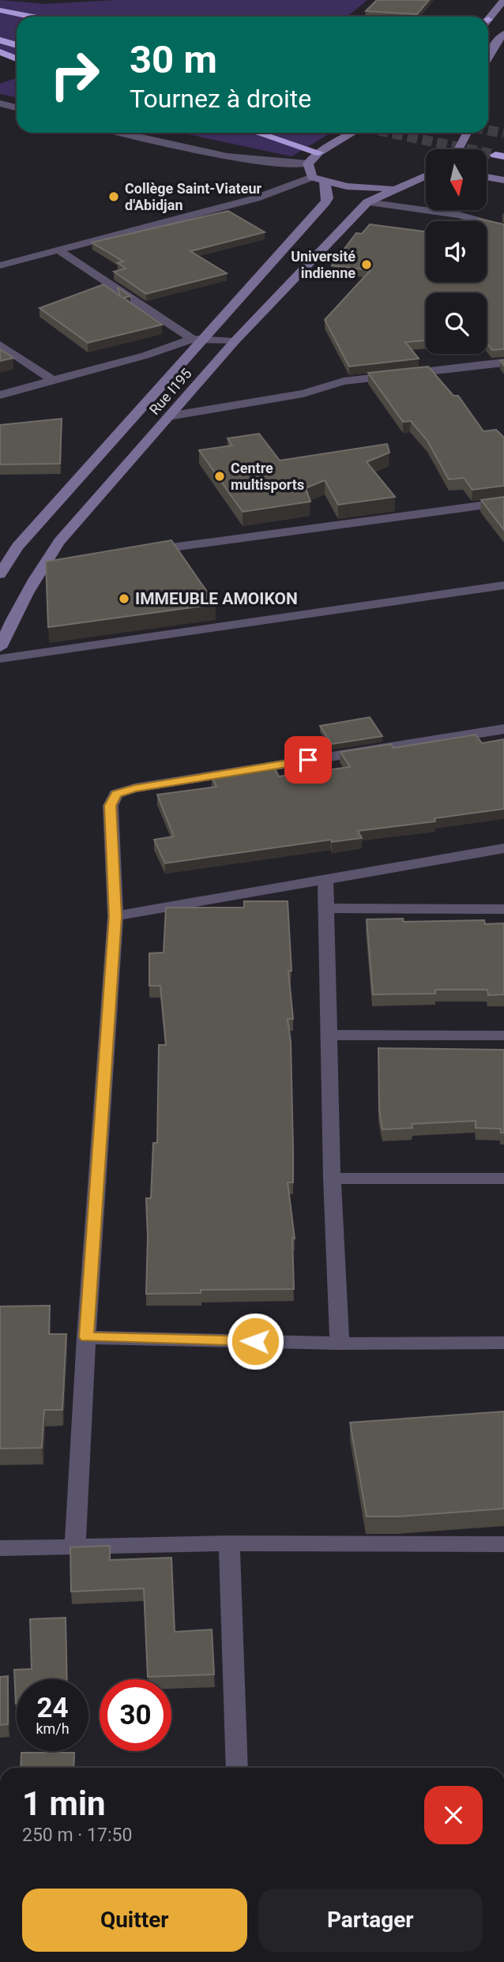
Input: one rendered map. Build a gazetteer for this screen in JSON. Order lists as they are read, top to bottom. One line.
{"streets":{"main road":["Rue I195"]},"places":["Collège Saint-Viateur d'Abidjan","Université indienne","Centre multisports","IMMEUBLE AMOIKON"],"north":"bottom","page":{"turn":["30 m","Tournez à droite"],"speed":"24 km/h","limit":"30","heading":["1 min","250 m · 17:50"],"buttons":["Quitter","Partager"]}}
